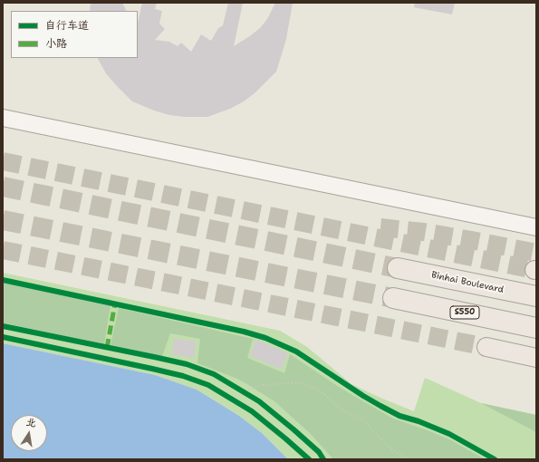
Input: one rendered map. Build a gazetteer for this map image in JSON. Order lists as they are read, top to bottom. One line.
{"streets":{"highway":["Binhai Boulevard","S550"]},"legend":["自行车道","小路"],"north":"top"}
